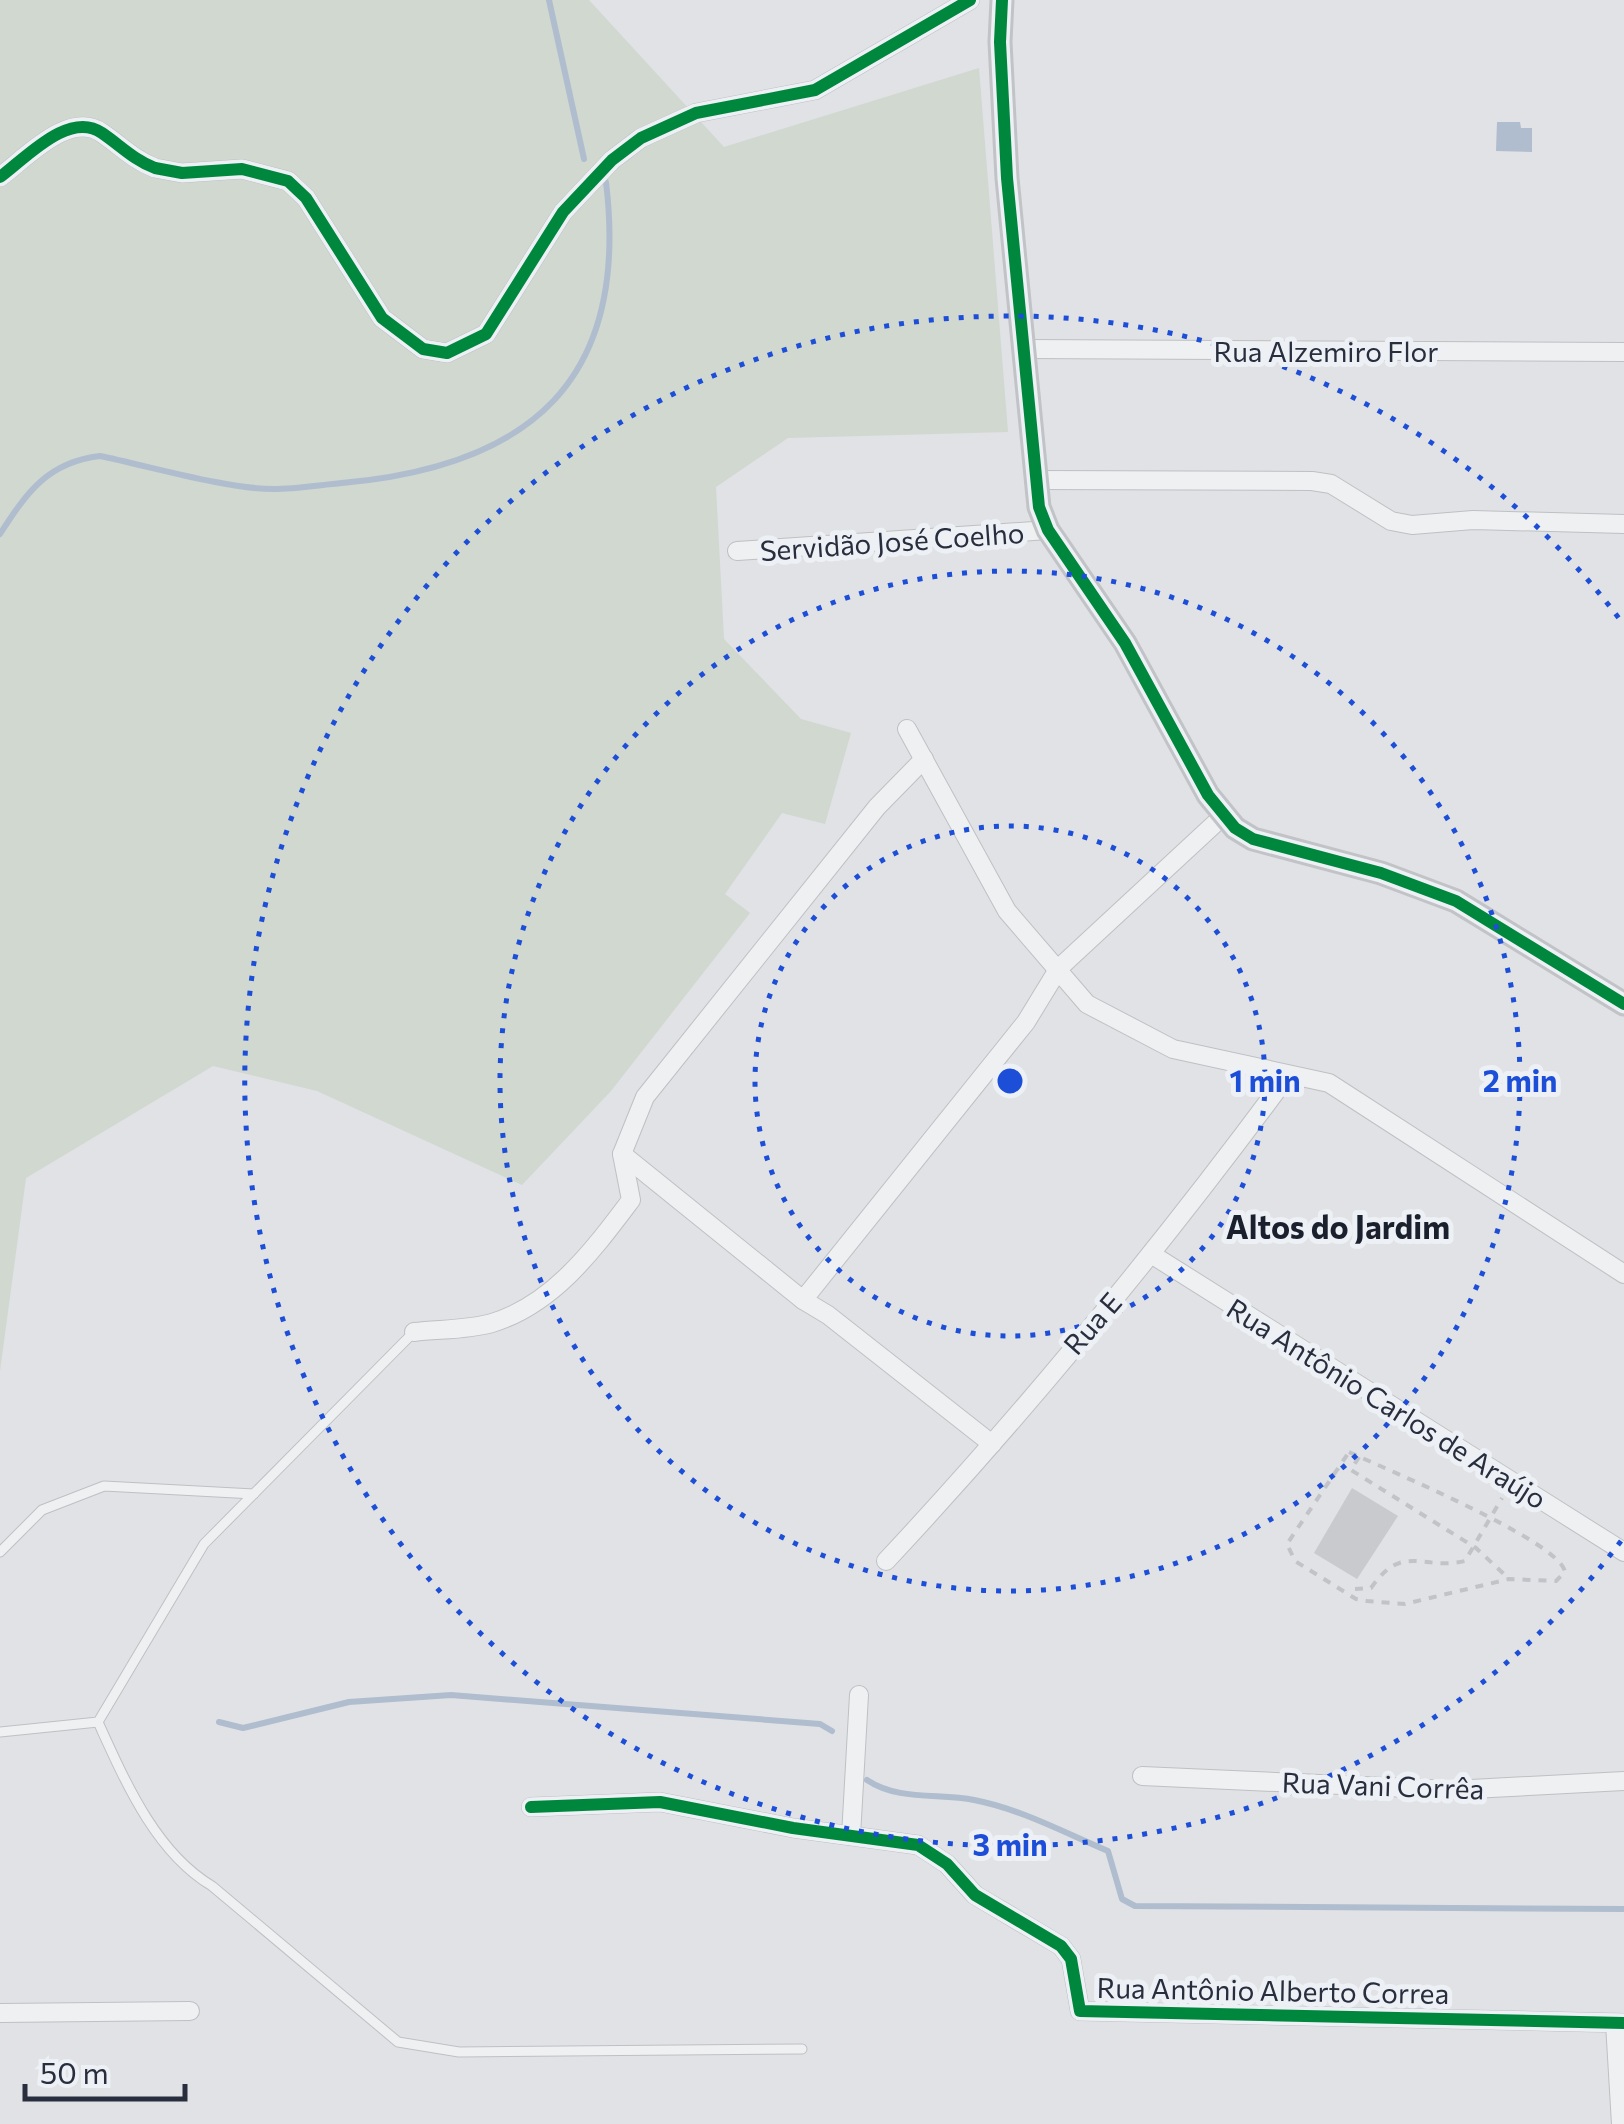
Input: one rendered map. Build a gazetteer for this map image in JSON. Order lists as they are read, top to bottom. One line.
{"streets":{"street":["Rua Alzemiro Flor","Servidão José Coelho","Rua E","Rua Antônio Carlos de Araújo","Rua Vani Corrêa","Rua Antônio Alberto Correa"]},"crossings":[["Rua E","Rua Antônio Carlos de Araújo"]],"districts":["Altos do Jardim"],"scale_bar":"50 m","rings":["1 min","2 min","3 min"]}
